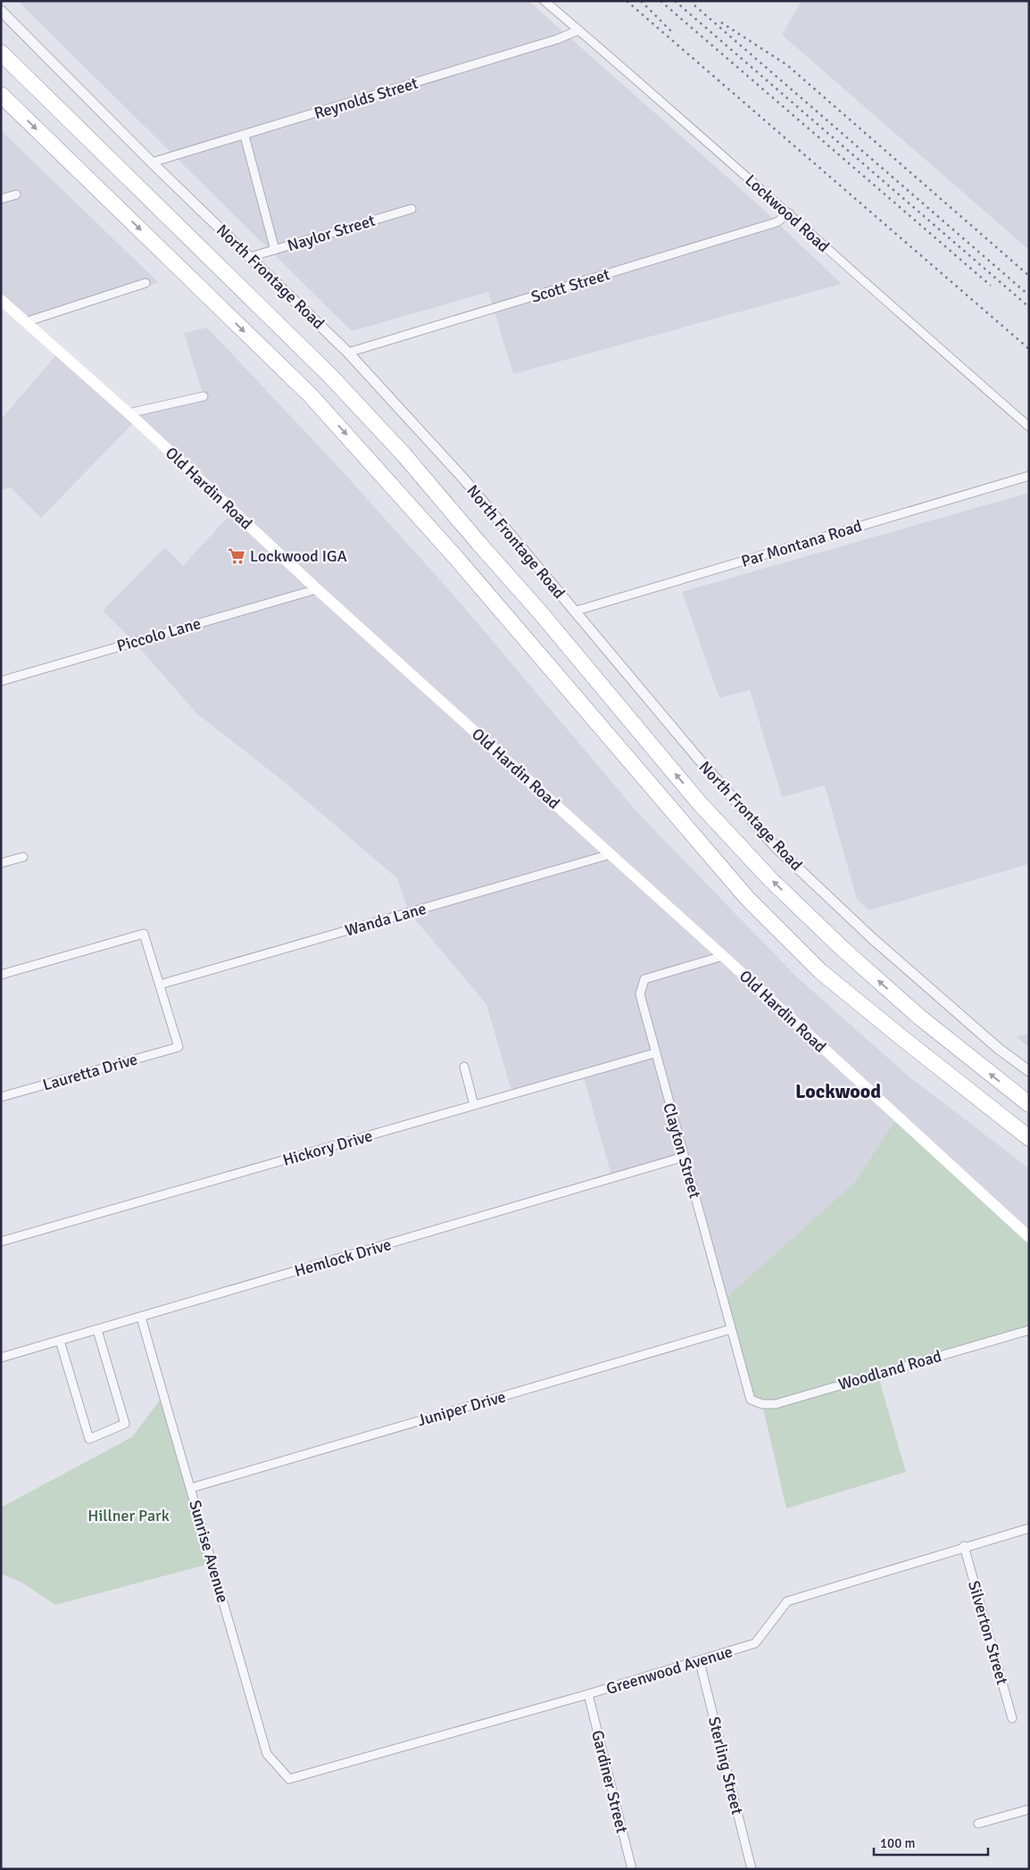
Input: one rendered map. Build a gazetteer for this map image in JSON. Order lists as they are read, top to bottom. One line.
{"streets":{"main road":["Old Hardin Road"],"street":["Reynolds Street","Lockwood Road","Naylor Street","North Frontage Road","Scott Street","Par Montana Road","Piccolo Lane","Wanda Lane","Lauretta Drive","Hickory Drive","Clayton Street","Hemlock Drive","Woodland Road","Juniper Drive","Sunrise Avenue","Silverton Street","Greenwood Avenue","Sterling Street","Gardiner Street"]},"crossings":[["Reynolds Street","Lockwood Road"],["Reynolds Street","North Frontage Road"],["Lockwood Road","Scott Street"],["Naylor Street","North Frontage Road"],["North Frontage Road","Scott Street"],["North Frontage Road","Par Montana Road"],["Old Hardin Road","Piccolo Lane"],["Old Hardin Road","Wanda Lane"],["Old Hardin Road","Clayton Street"],["Wanda Lane","Lauretta Drive"],["Hickory Drive","Clayton Street"],["Clayton Street","Hemlock Drive"],["Clayton Street","Woodland Road"],["Clayton Street","Juniper Drive"],["Hemlock Drive","Sunrise Avenue"],["Juniper Drive","Sunrise Avenue"],["Sunrise Avenue","Greenwood Avenue"],["Silverton Street","Greenwood Avenue"],["Greenwood Avenue","Sterling Street"],["Greenwood Avenue","Gardiner Street"]],"districts":["Lockwood"],"parks":["Hillner Park"],"places":{"supermarket":["Lockwood IGA"]},"scale_bar":"100 m"}
